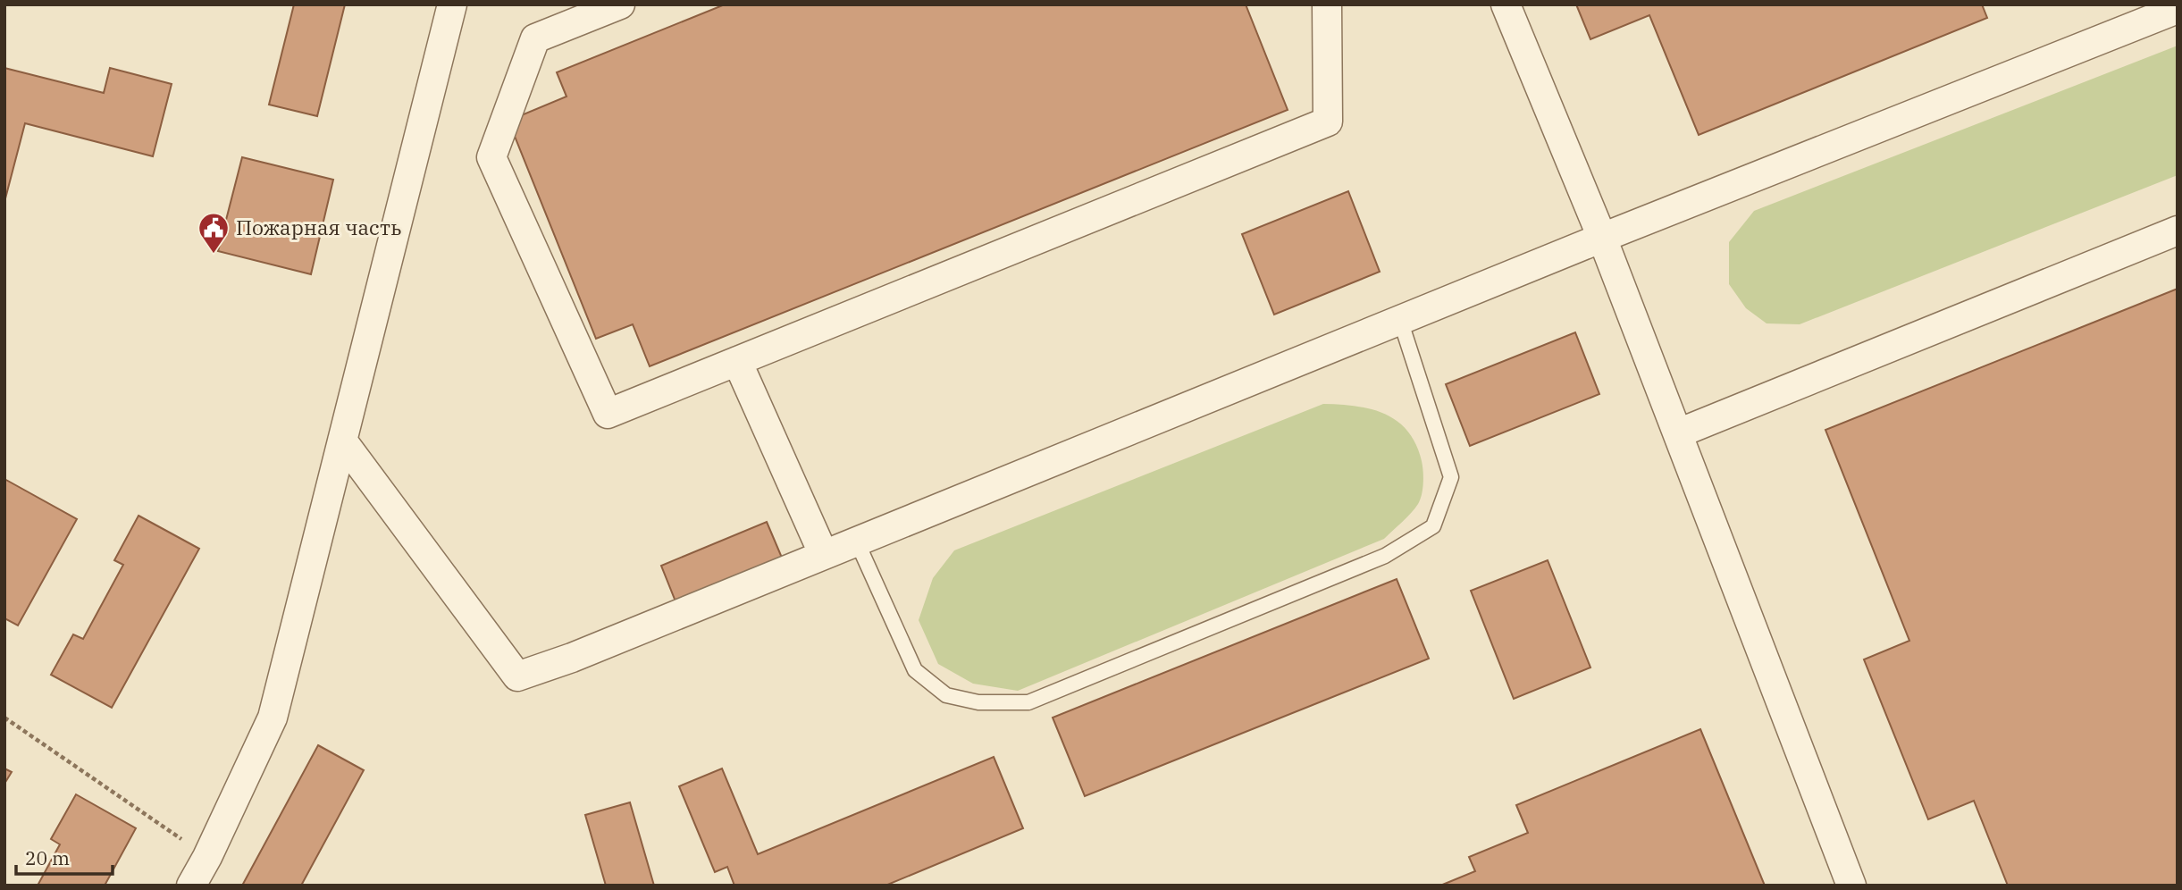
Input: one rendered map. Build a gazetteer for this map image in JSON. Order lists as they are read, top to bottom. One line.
{"places":{"public building":["Пожарная часть"]},"scale_bar":"20 m"}
